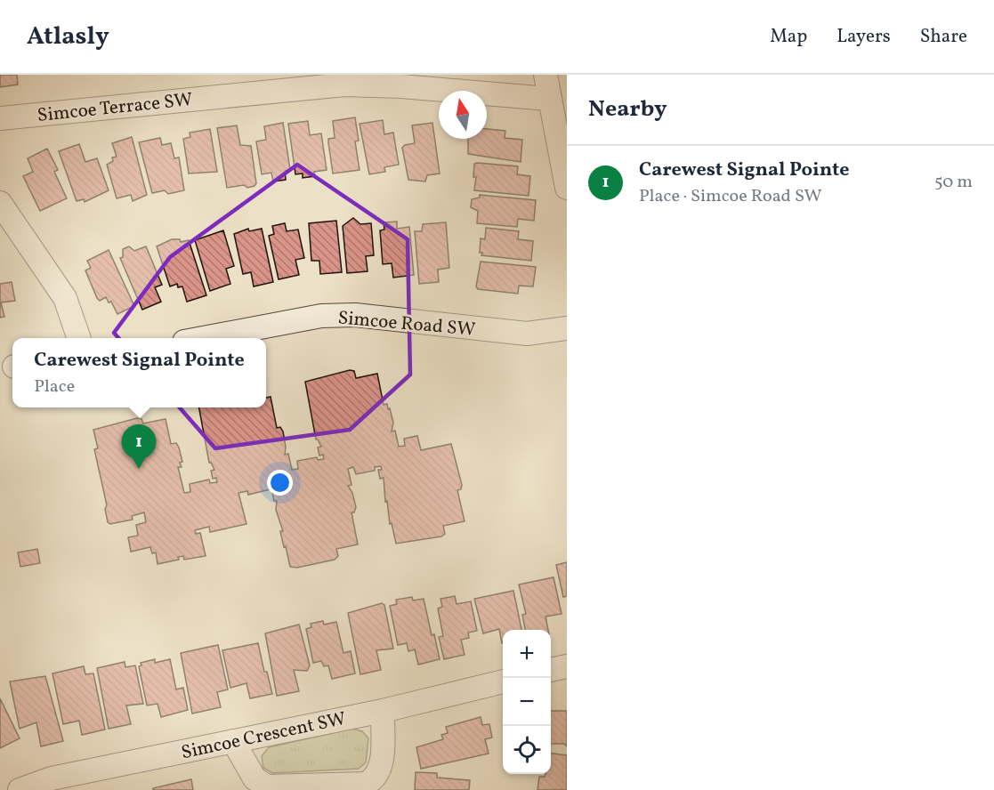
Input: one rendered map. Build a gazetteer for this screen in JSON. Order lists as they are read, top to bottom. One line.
{"streets":{"street":["Simcoe Terrace SW","Simcoe Road SW","Simcoe Crescent SW"]},"north":"top","page":{"header":"Atlasly","nav":["Map","Layers","Share"],"heading":"Nearby","list":[{"mark":"1","name":"Carewest Signal Pointe","note":"Place · Simcoe Road SW","value":"50 m"}],"popup":["Carewest Signal Pointe","Place"],"pins":"1","map_buttons":["+","−"]}}
